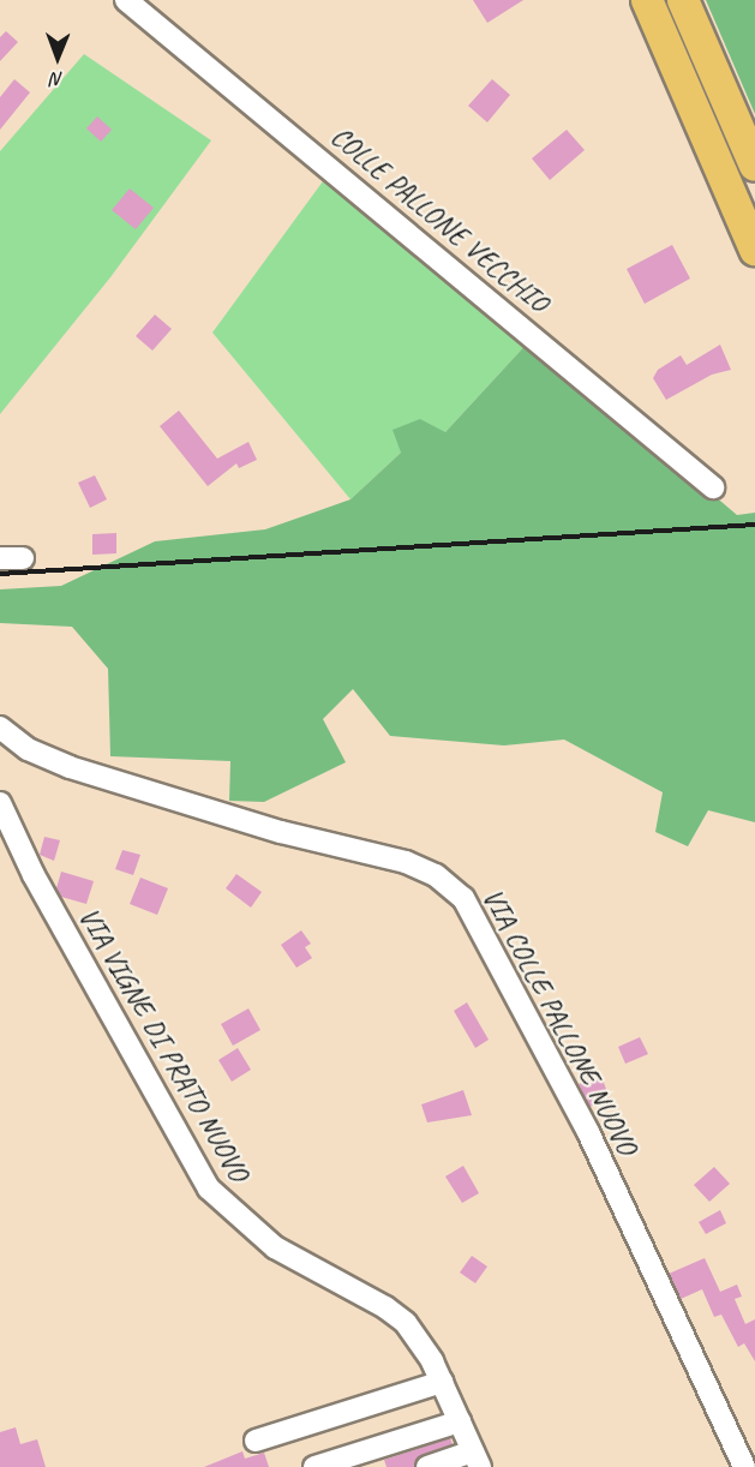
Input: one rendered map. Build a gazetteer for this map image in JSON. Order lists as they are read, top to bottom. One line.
{"streets":{"street":["COLLE PALLONE VECCHIO","VIA COLLE PALLONE NUOVO","VIA VIGNE DI PRATO NUOVO"]},"north":"bottom"}
